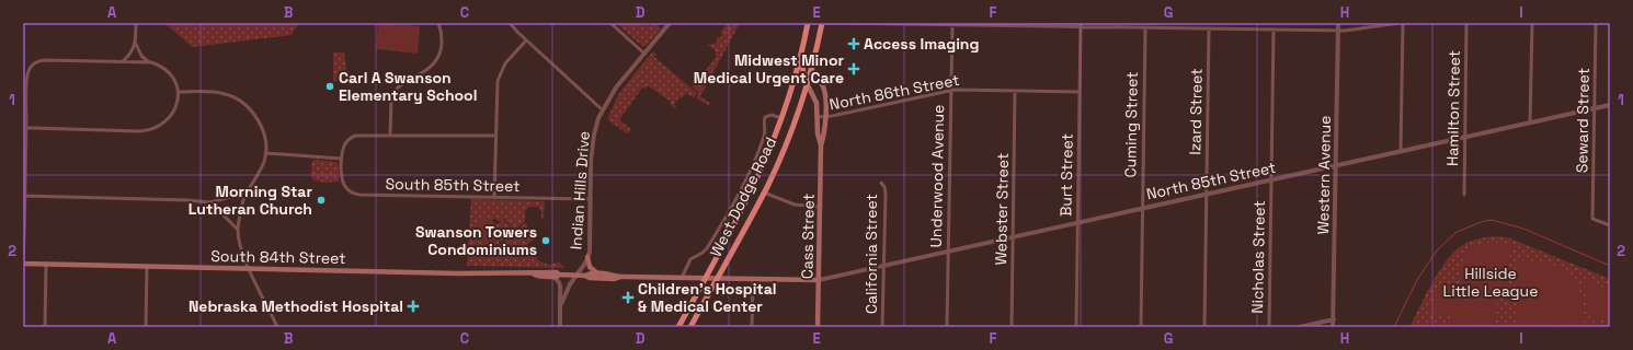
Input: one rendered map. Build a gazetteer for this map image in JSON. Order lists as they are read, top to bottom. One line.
{"streets":{"highway":["West Dodge Road"],"main road":["Cass Street","South 84th Street"],"street":["North 86th Street","Hamilton Street","Izard Street","Seward Street","Cuming Street","Burt Street","Western Avenue","Underwood Avenue","North 85th Street","South 85th Street","Indian Hills Drive","Webster Street","California Street","Nicholas Street"]},"crossings":[["North 86th Street","Burt Street"],["North 86th Street","Underwood Avenue"],["North 86th Street","Webster Street"],["North 86th Street","Cass Street"],["Hamilton Street","North 85th Street"],["Izard Street","North 85th Street"],["Seward Street","North 85th Street"],["Cuming Street","North 85th Street"],["Burt Street","North 85th Street"],["Western Avenue","North 85th Street"],["Underwood Avenue","North 85th Street"],["North 85th Street","Webster Street"],["North 85th Street","Cass Street"],["North 85th Street","California Street"],["North 85th Street","Nicholas Street"],["South 85th Street","Indian Hills Drive"],["West Dodge Road","Cass Street"]],"parks":["Hillside Little League"],"places":{"health":["Access Imaging","Midwest Minor Medical Urgent Care","Children's Hospital & Medical Center","Nebraska Methodist Hospital"],"other":["Carl A Swanson Elementary School","Morning Star Lutheran Church","Swanson Towers Condominiums"]},"grid":{"columns":["A","B","C","D","E","F","G","H","I"],"rows":["1","2"]}}
